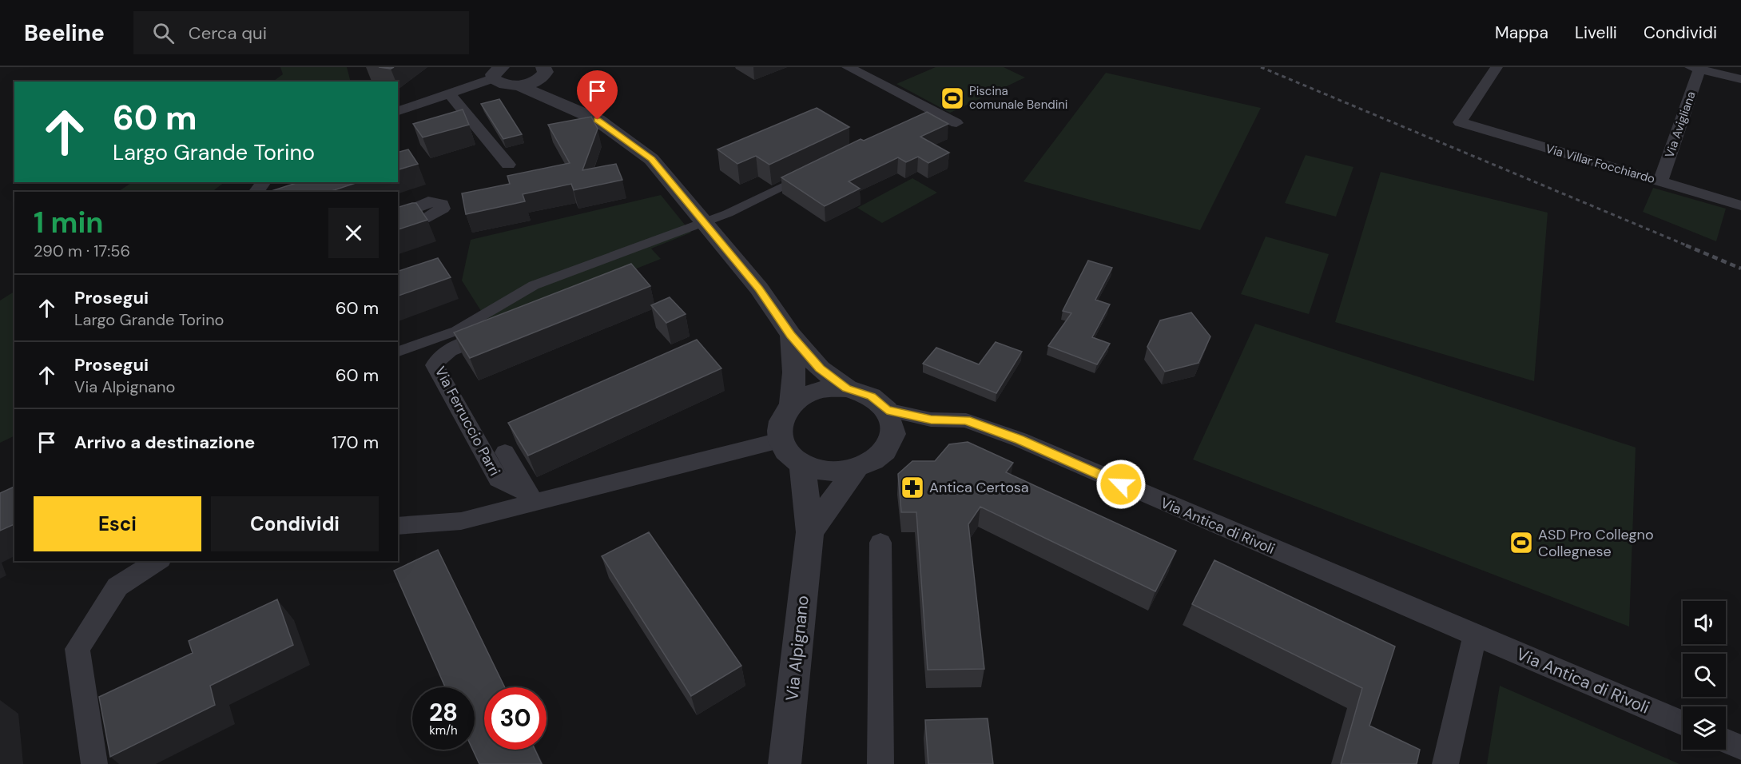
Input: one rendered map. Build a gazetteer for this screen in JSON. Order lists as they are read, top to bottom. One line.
{"streets":{"street":["Via Avigliana","Via Villar Focchiardo","Via Ferruccio Parri","Via Antica di Rivoli","Via Alpignano"]},"crossings":[["Via Avigliana","Via Villar Focchiardo"]],"places":{"sports":["Piscina comunale Bendini","ASD Pro Collegno Collegnese"],"pharmacy":["Antica Certosa"]},"page":{"header":"Beeline","search":"Cerca qui","nav":["Mappa","Livelli","Condividi"],"turn":["60 m","Largo Grande Torino"],"heading":["1 min","290 m · 17:56"],"list":[{"name":"Prosegui","note":"Largo Grande Torino","value":"60 m"},{"name":"Prosegui","note":"Via Alpignano","value":"60 m"},{"name":"Arrivo a destinazione","value":"170 m"}],"buttons":["Esci","Condividi"],"speed":"28 km/h","limit":"30"}}
